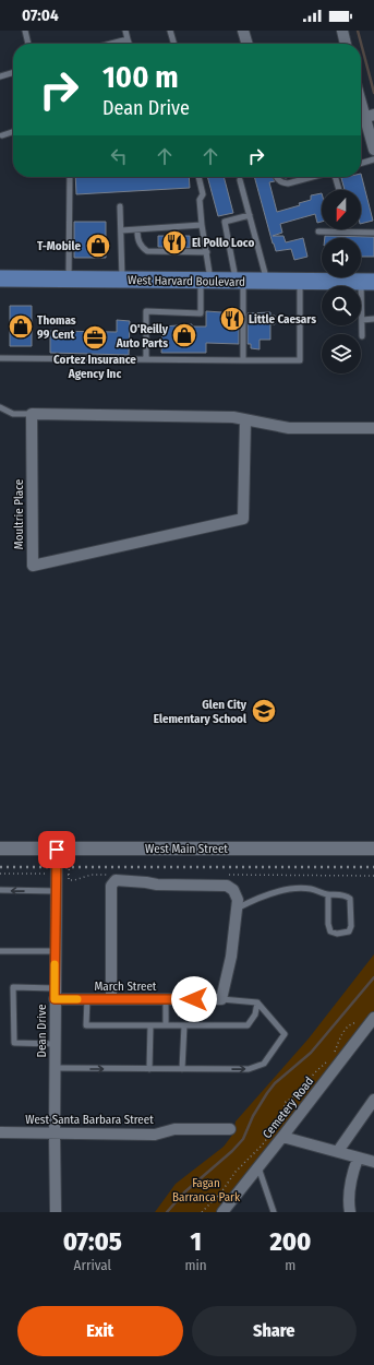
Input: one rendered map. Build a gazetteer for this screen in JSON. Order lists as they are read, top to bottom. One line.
{"streets":{"main road":["West Harvard Boulevard"],"street":["Moultrie Place","West Main Street","March Street","Dean Drive","Cemetery Road","West Santa Barbara Street"]},"crossings":[["West Main Street","Dean Drive"],["March Street","Dean Drive"],["Dean Drive","West Santa Barbara Street"]],"parks":["Fagan Barranca Park"],"places":{"restaurant":["El Pollo Loco","Little Caesars"],"shop":["T-Mobile","Thomas 99 Cent","O'Reilly Auto Parts"],"office":["Cortez Insurance Agency Inc"],"school or university":["Glen City Elementary School"]},"north":"bottom","page":{"status":"07:04","turn":["100 m","Dean Drive"],"eta":["07:05","Arrival","1","min","200","m"],"buttons":["Exit","Share"]}}
